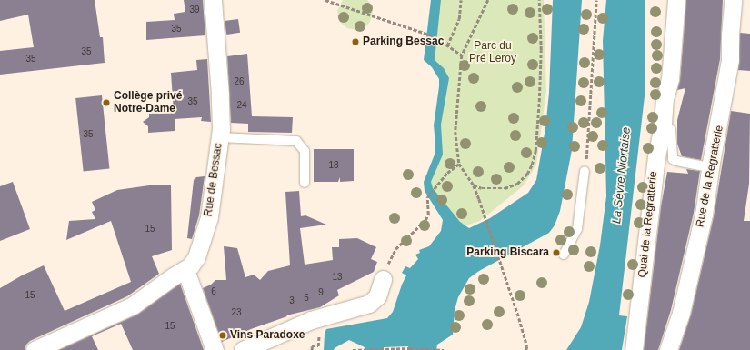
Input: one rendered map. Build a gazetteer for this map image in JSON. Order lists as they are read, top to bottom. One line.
{"streets":{"street":["Rue de la Regratterie","Rue de Bessac","Quai de la Regratterie"]},"water":["La Sèvre Niortaise"],"parks":["Parc du Pré Leroy"],"places":["Parking Bessac","Collège privé Notre-Dame","Parking Biscara","Vins Paradoxe"],"house_numbers":["39","35","35","35","26","35","24","35","18","15","13","6","9","15","5","3","23","15"]}
